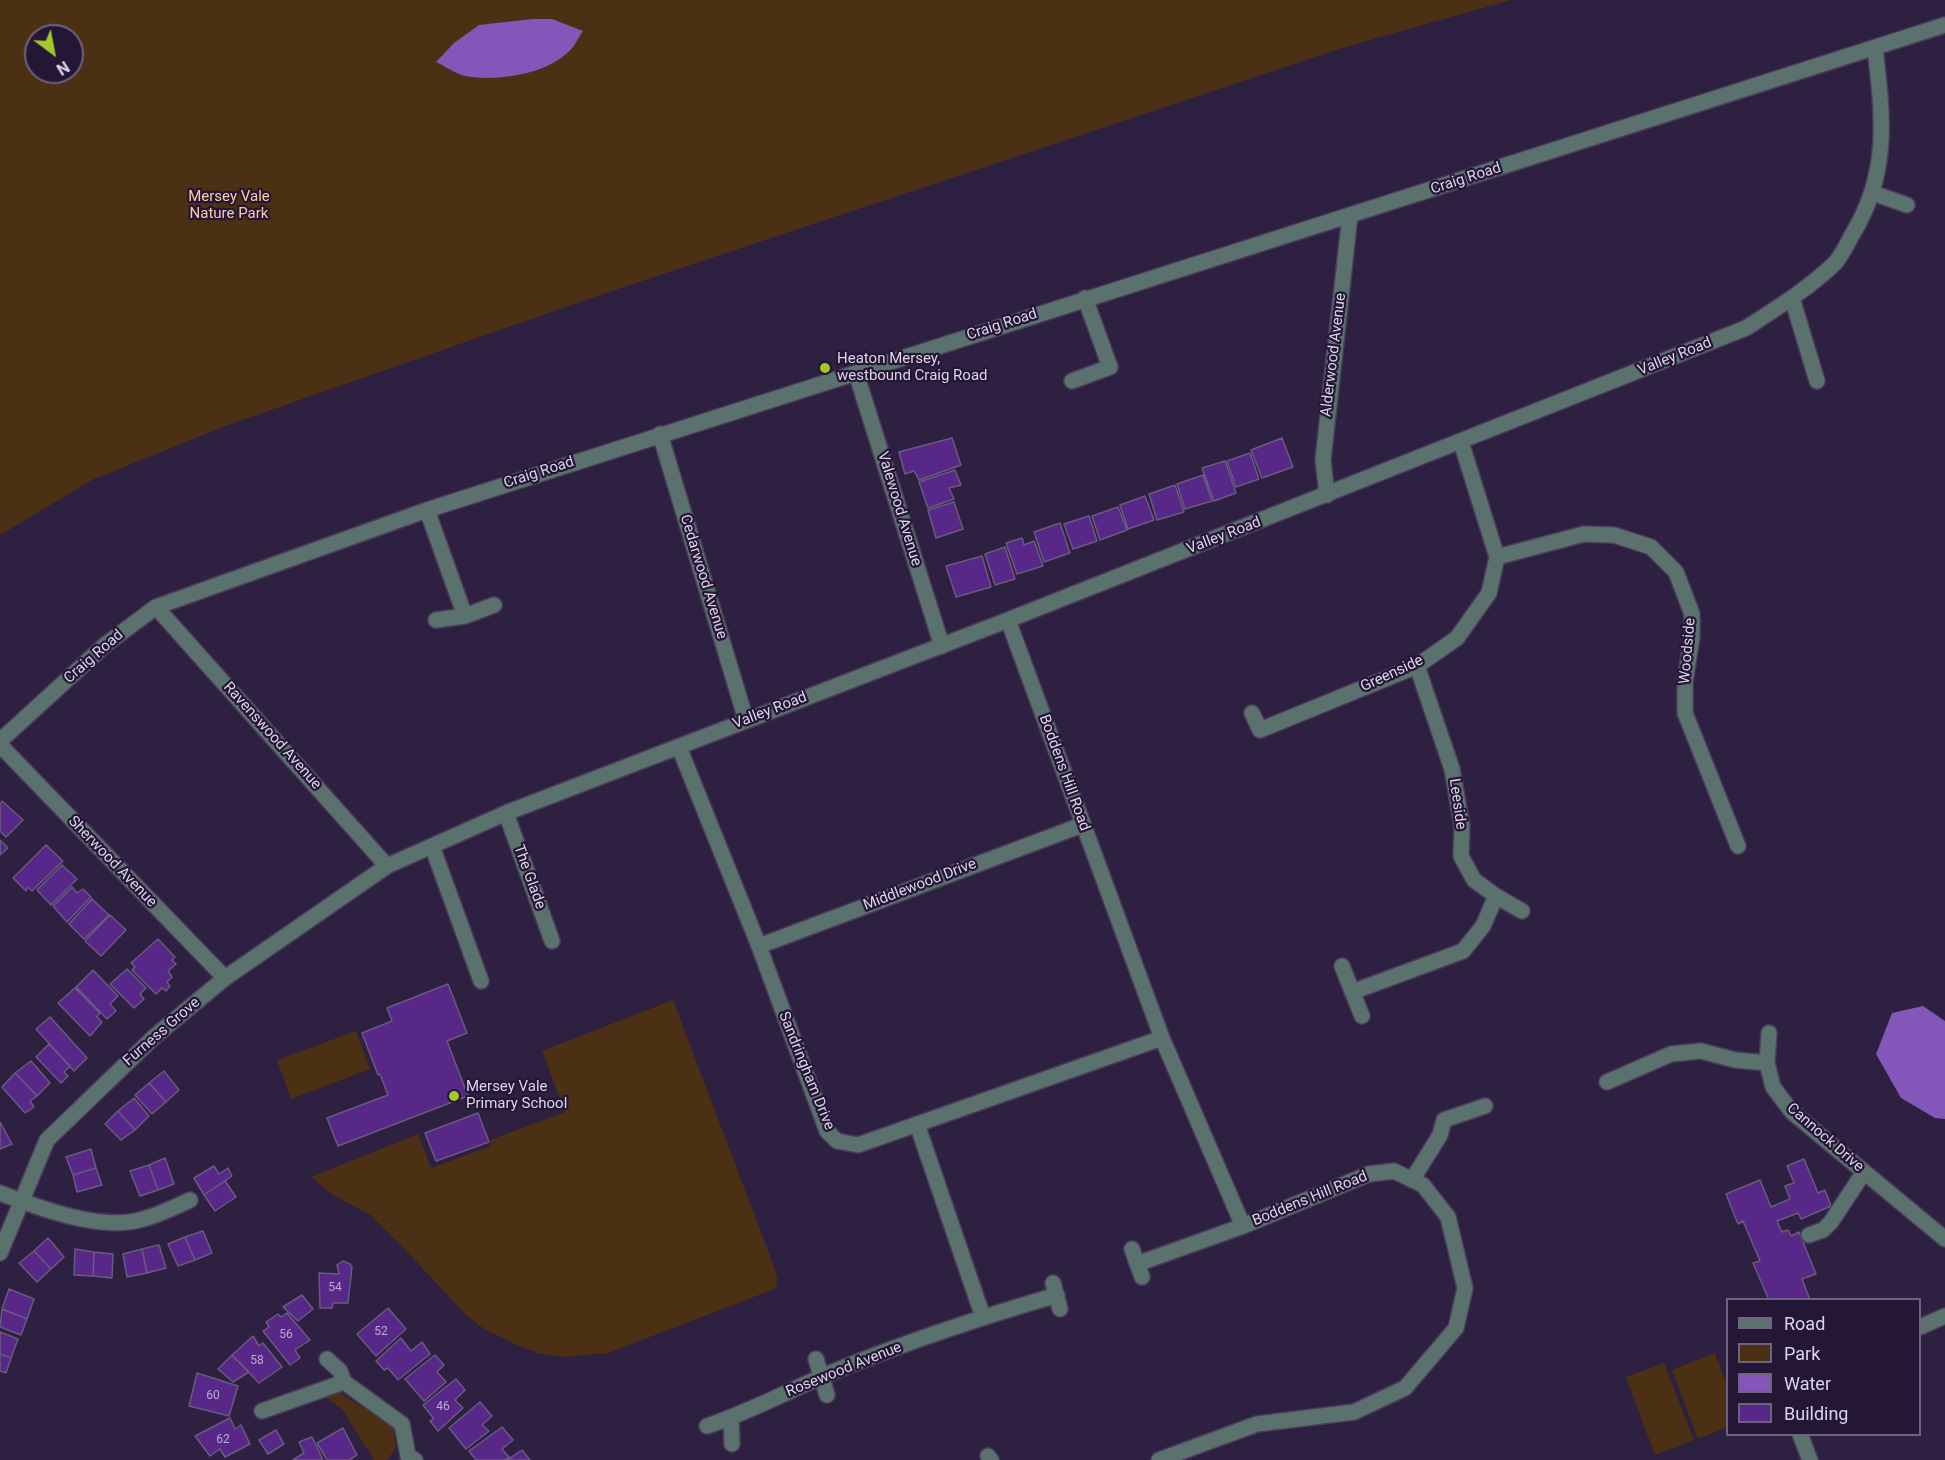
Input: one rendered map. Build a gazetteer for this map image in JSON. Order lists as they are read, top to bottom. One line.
{"streets":{"street":["Craig Road","Alderwood Avenue","Valley Road","Valewood Avenue","Cedarwood Avenue","Woodside","Greenside","Ravenswood Avenue","Boddens Hill Road","Leeside","Sherwood Avenue","The Glade","Middlewood Drive","Furness Grove","Sandringham Drive","Cannock Drive","Rosewood Avenue"]},"crossings":[["Craig Road","Alderwood Avenue"],["Craig Road","Valley Road"],["Craig Road","Valewood Avenue"],["Craig Road","Cedarwood Avenue"],["Craig Road","Ravenswood Avenue"],["Craig Road","Sherwood Avenue"],["Alderwood Avenue","Valley Road"],["Valley Road","Valewood Avenue"],["Valley Road","Cedarwood Avenue"],["Valley Road","Greenside"],["Valley Road","Ravenswood Avenue"],["Valley Road","Boddens Hill Road"],["Valley Road","The Glade"],["Valley Road","Furness Grove"],["Valley Road","Sandringham Drive"],["Woodside","Greenside"],["Greenside","Leeside"],["Ravenswood Avenue","Furness Grove"],["Boddens Hill Road","Middlewood Drive"],["Boddens Hill Road","Sandringham Drive"],["Sherwood Avenue","Furness Grove"],["Middlewood Drive","Sandringham Drive"]],"parks":["Mersey Vale Nature Park"],"places":["Heaton Mersey, westbound Craig Road","Mersey Vale Primary School"],"house_numbers":["54","52","56","58","60","46","62"],"legend":["Road","Park","Water","Building"],"north":"bottom right"}
